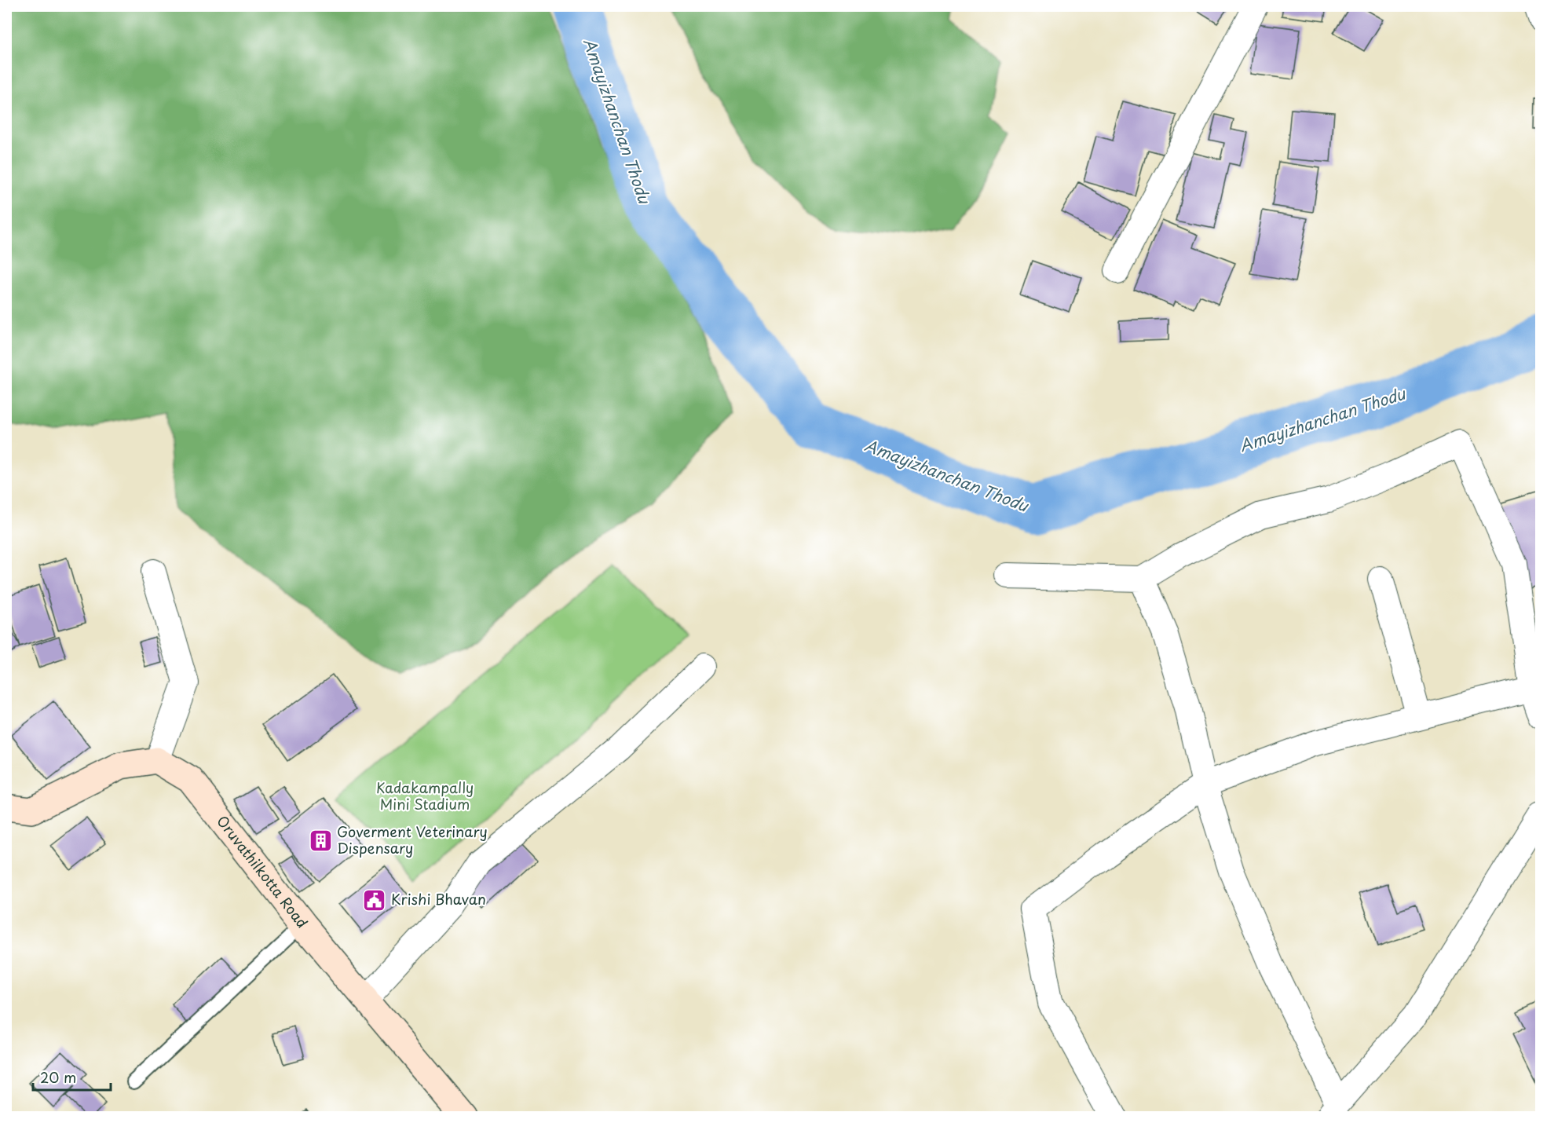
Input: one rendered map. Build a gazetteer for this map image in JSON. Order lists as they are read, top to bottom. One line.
{"streets":{"street":["Oruvathilkotta Road"]},"water":["Amayizhanchan Thodu"],"parks":["Kadakampally Mini Stadium"],"places":{"building":["Goverment Veterinary Dispensary"],"public building":["Krishi Bhavan"]},"scale_bar":"20 m"}
